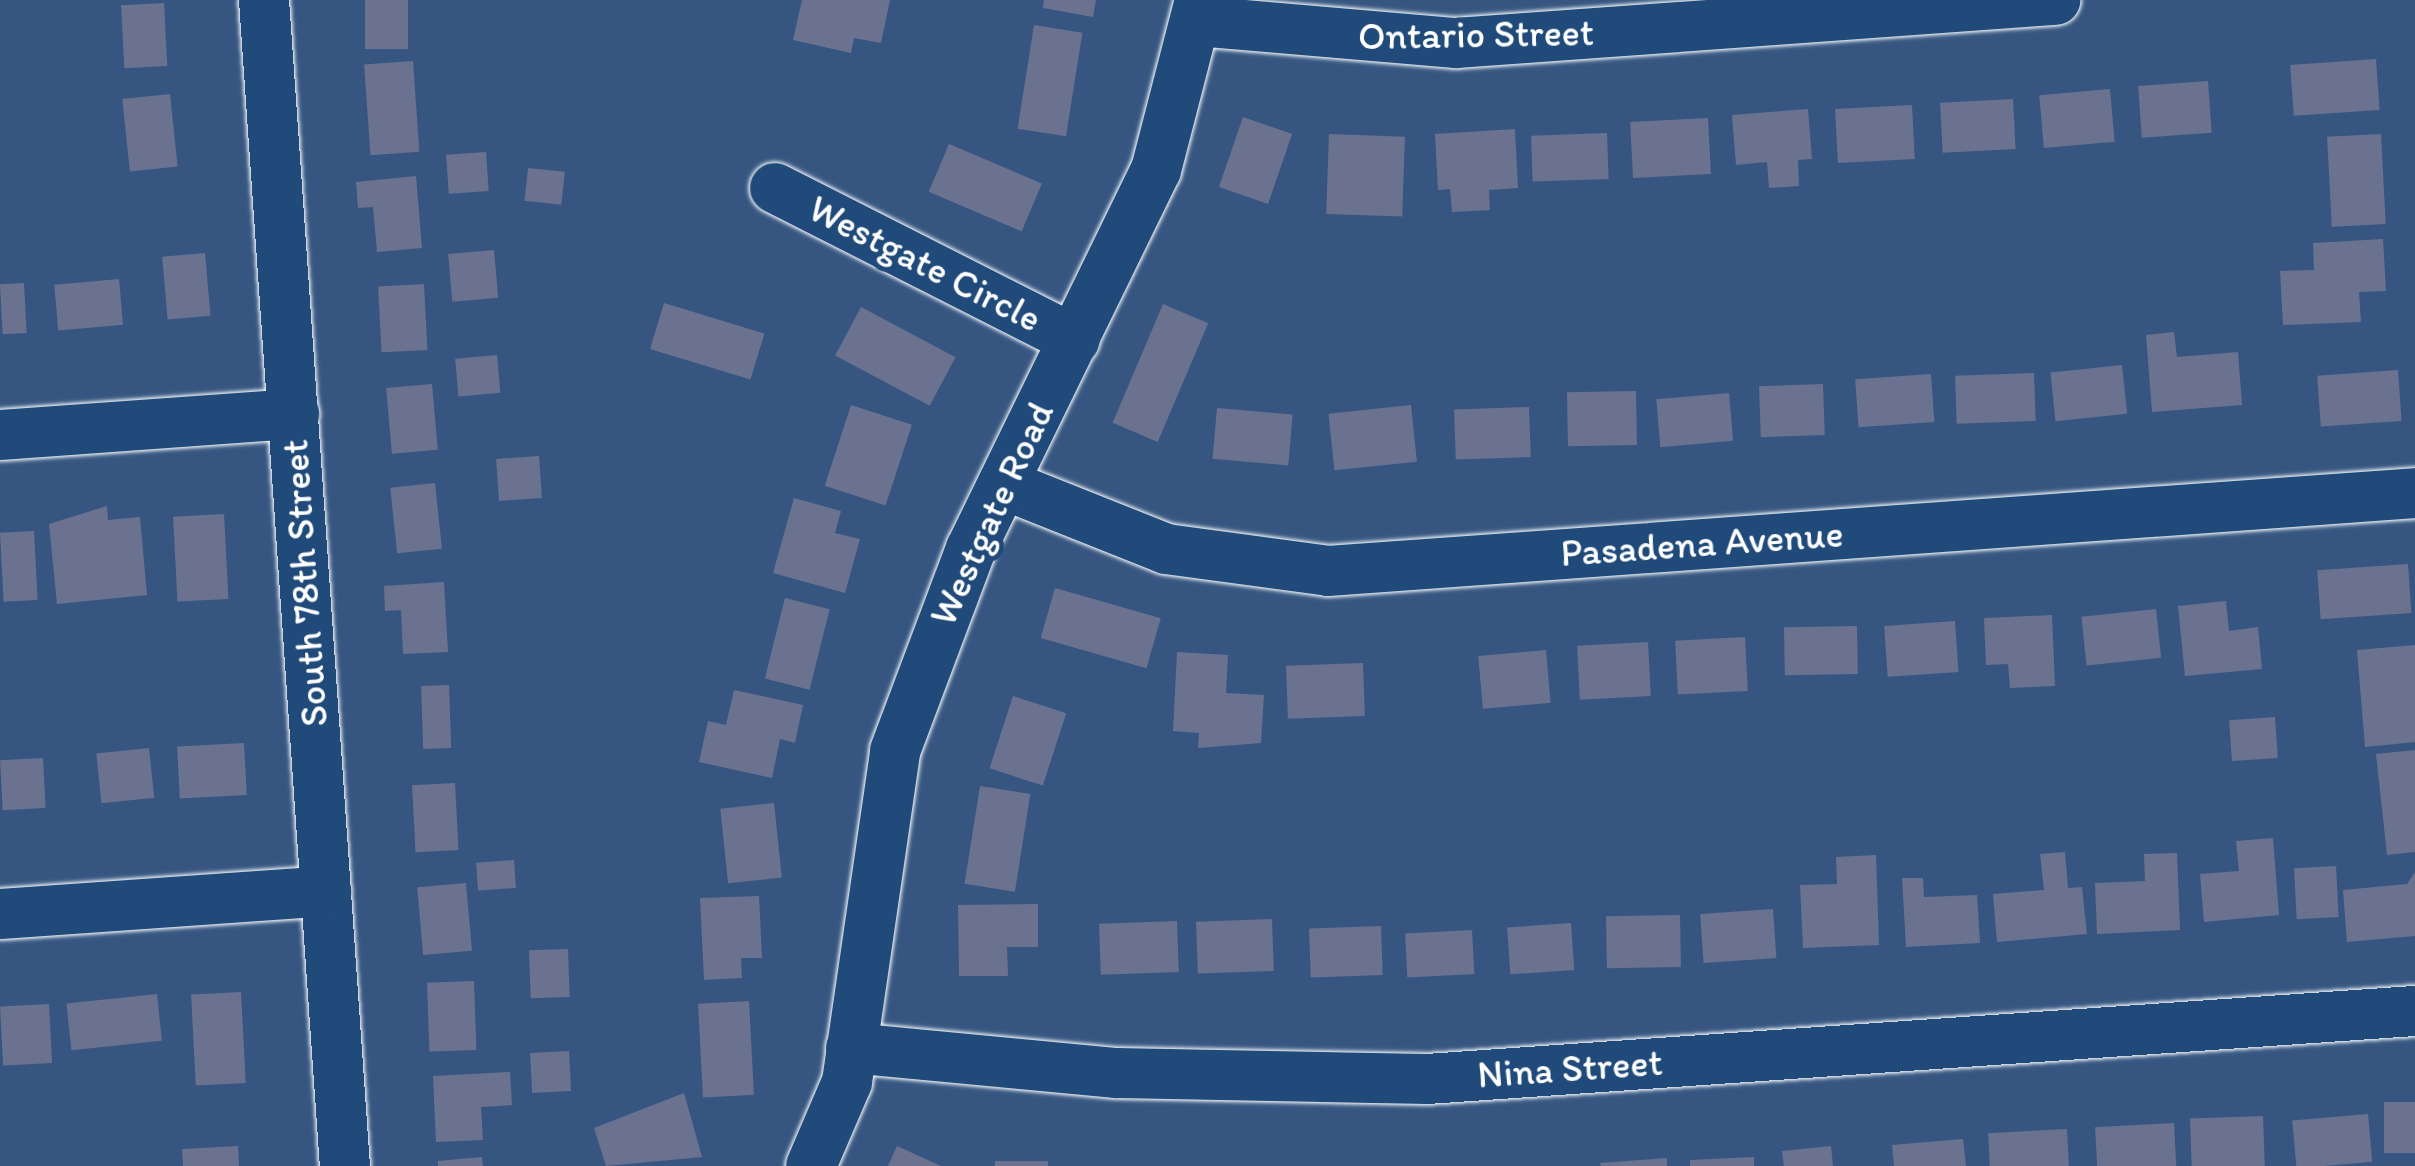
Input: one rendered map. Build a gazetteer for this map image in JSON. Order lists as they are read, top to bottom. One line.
{"streets":{"street":["Ontario Street","Westgate Circle","Westgate Road","Pasadena Avenue","South 78th Street","Nina Street"]},"crossings":[["Ontario Street","Westgate Road"],["Westgate Circle","Westgate Road"],["Westgate Road","Pasadena Avenue"],["Westgate Road","Nina Street"]]}
